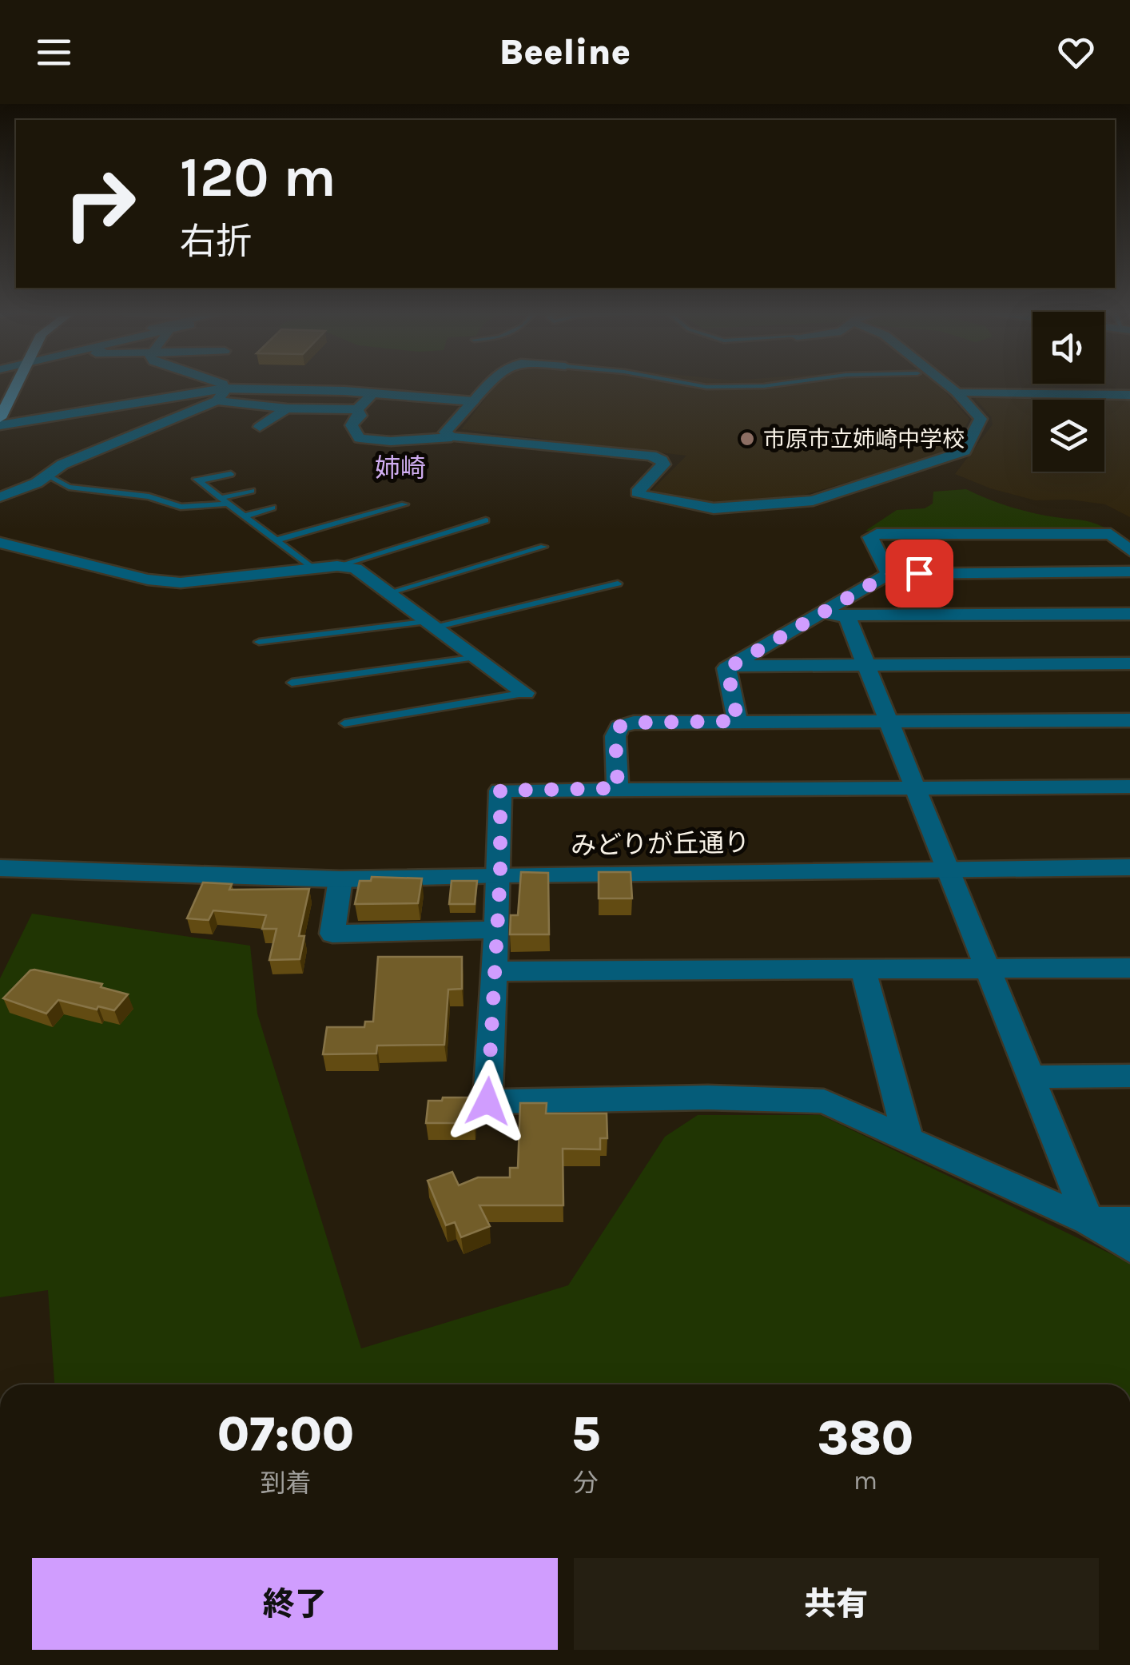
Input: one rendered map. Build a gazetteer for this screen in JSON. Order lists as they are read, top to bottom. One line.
{"streets":{"street":["みどりが丘通り"]},"districts":["姉崎"],"places":["市原市立姉崎中学校"],"page":{"header":"Beeline","turn":["120 m","右折"],"eta":["07:00","到着","5","分","380","m"],"buttons":["終了","共有"]}}
